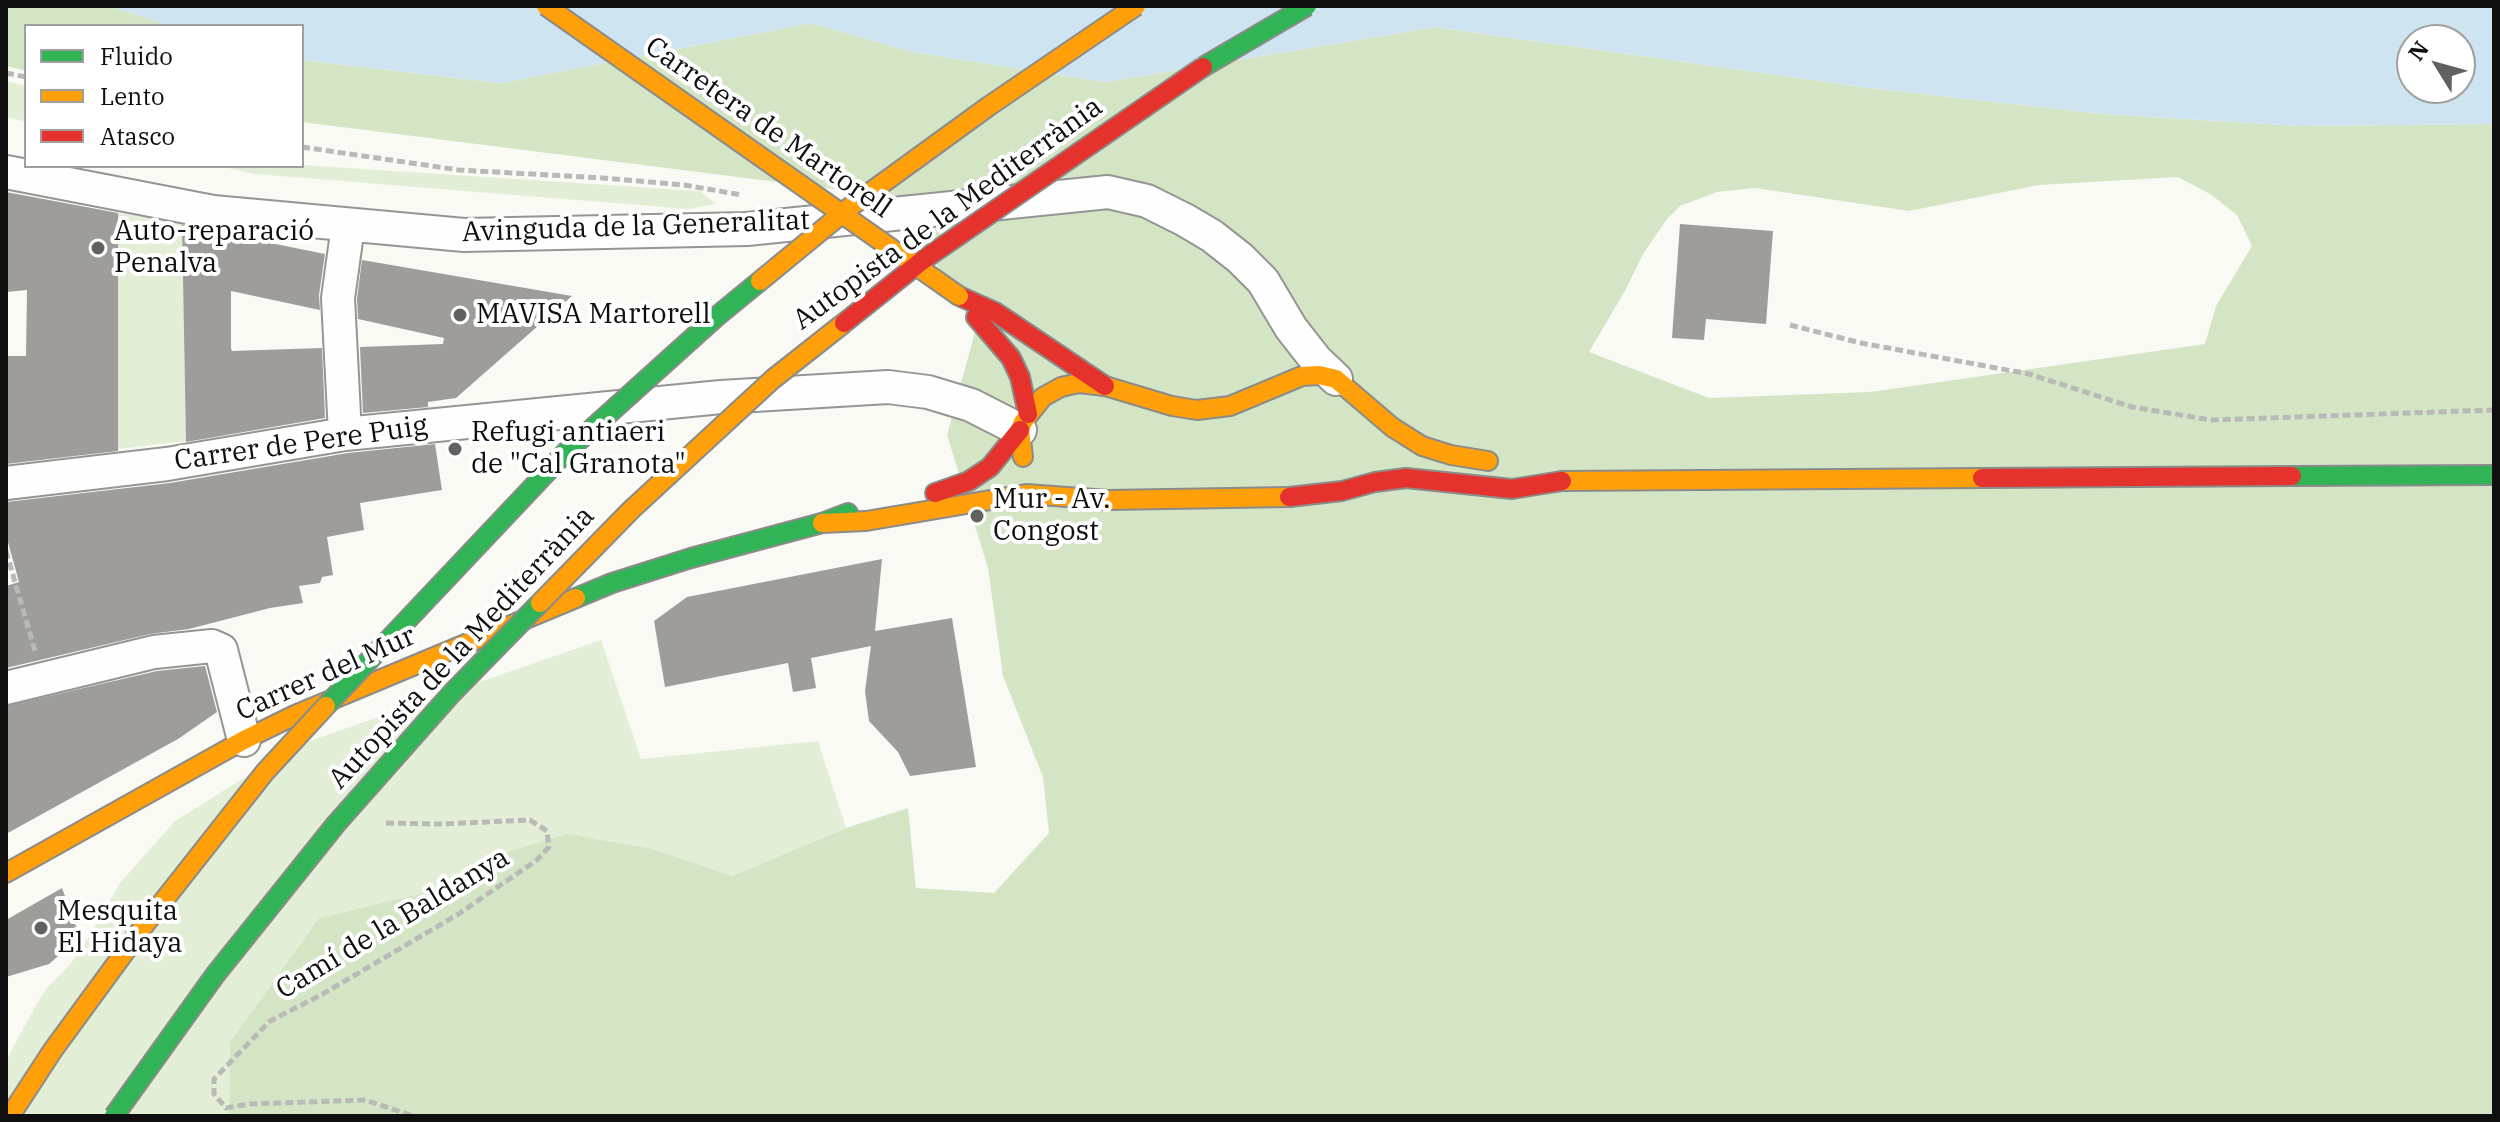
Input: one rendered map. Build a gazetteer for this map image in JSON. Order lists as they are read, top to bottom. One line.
{"streets":{"main road":["Carretera de Martorell","Autopista de la Mediterrània","Carrer del Mur"],"street":["Avinguda de la Generalitat","Carrer de Pere Puig"],"path":["Camí de la Baldanya"]},"crossings":[["Carrer de Pere Puig","Carrer del Mur"]],"places":["Auto-reparació Penalva","MAVISA Martorell","Refugi antiaeri de \"Cal Granota\"","Mur - Av. Congost","Mesquita El Hidaya"],"legend":["Fluido","Lento","Atasco"],"north":"top left"}
